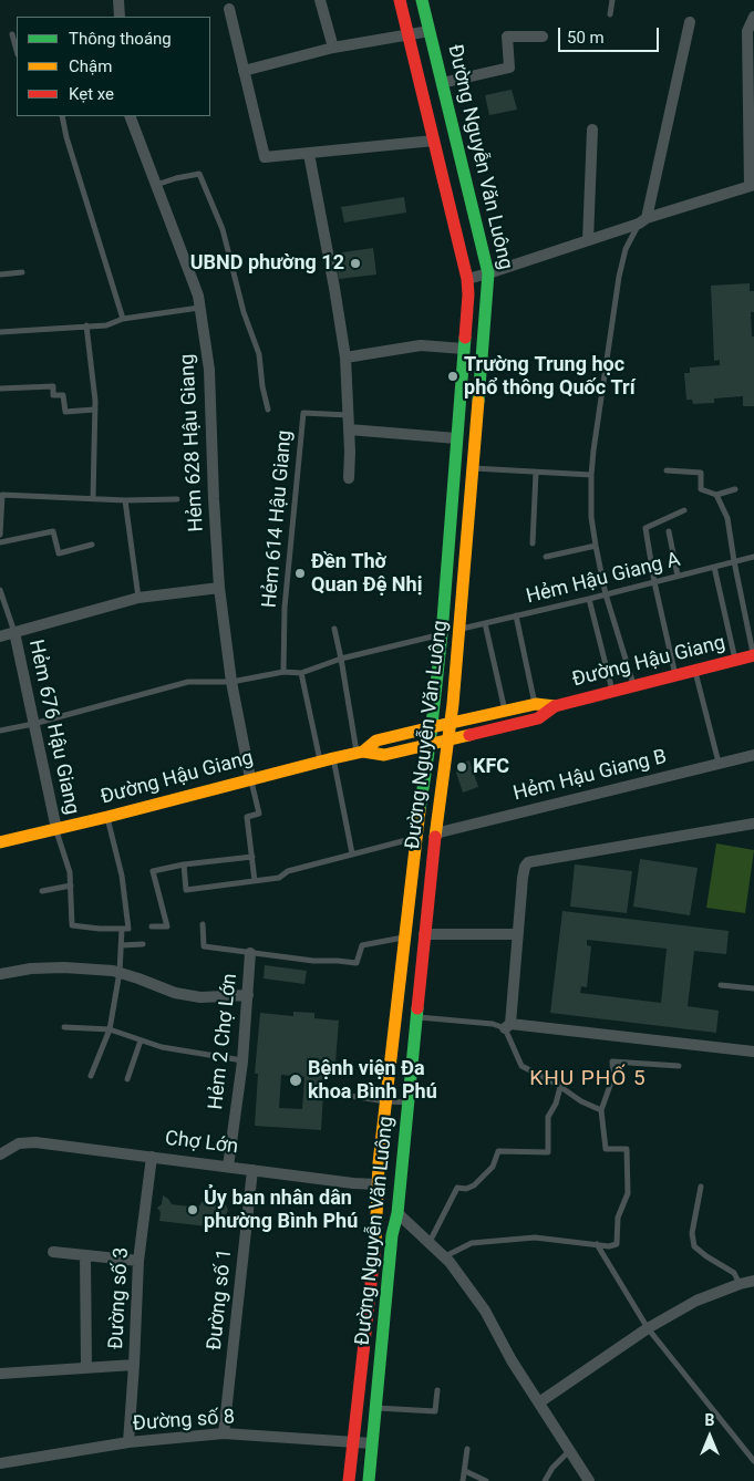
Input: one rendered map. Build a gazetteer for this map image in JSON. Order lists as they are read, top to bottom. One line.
{"streets":{"main road":["Đường Nguyễn Văn Luông","Đường Hậu Giang","Chợ Lớn"],"street":["Hẻm 628 Hậu Giang","Hẻm 676 Hậu Giang","Hẻm Hậu Giang B","Hẻm 2 Chợ Lớn","Đường số 3","Đường số 1","Đường số 8"],"lane":["Hẻm 614 Hậu Giang","Hẻm Hậu Giang A"]},"crossings":[["Đường Nguyễn Văn Luông","Hẻm Hậu Giang A"],["Đường Nguyễn Văn Luông","Đường Hậu Giang"],["Đường Nguyễn Văn Luông","Hẻm Hậu Giang B"],["Đường Nguyễn Văn Luông","Chợ Lớn"],["Đường Nguyễn Văn Luông","Đường số 8"],["Hẻm 628 Hậu Giang","Đường Hậu Giang"],["Đường Hậu Giang","Hẻm 676 Hậu Giang"],["Hẻm 2 Chợ Lớn","Chợ Lớn"],["Chợ Lớn","Đường số 3"],["Chợ Lớn","Đường số 1"],["Đường số 3","Đường số 8"],["Đường số 1","Đường số 8"]],"districts":["KHU PHỐ 5"],"places":["UBND phường 12","Trường Trung học phổ thông Quốc Trí","Đền Thờ Quan Đệ Nhị","KFC","Bệnh viện Đa khoa Bình Phú","Ủy ban nhân dân phường Bình Phú"],"legend":["Thông thoáng","Chậm","Kẹt xe"],"scale_bar":"50 m","north":"top"}
